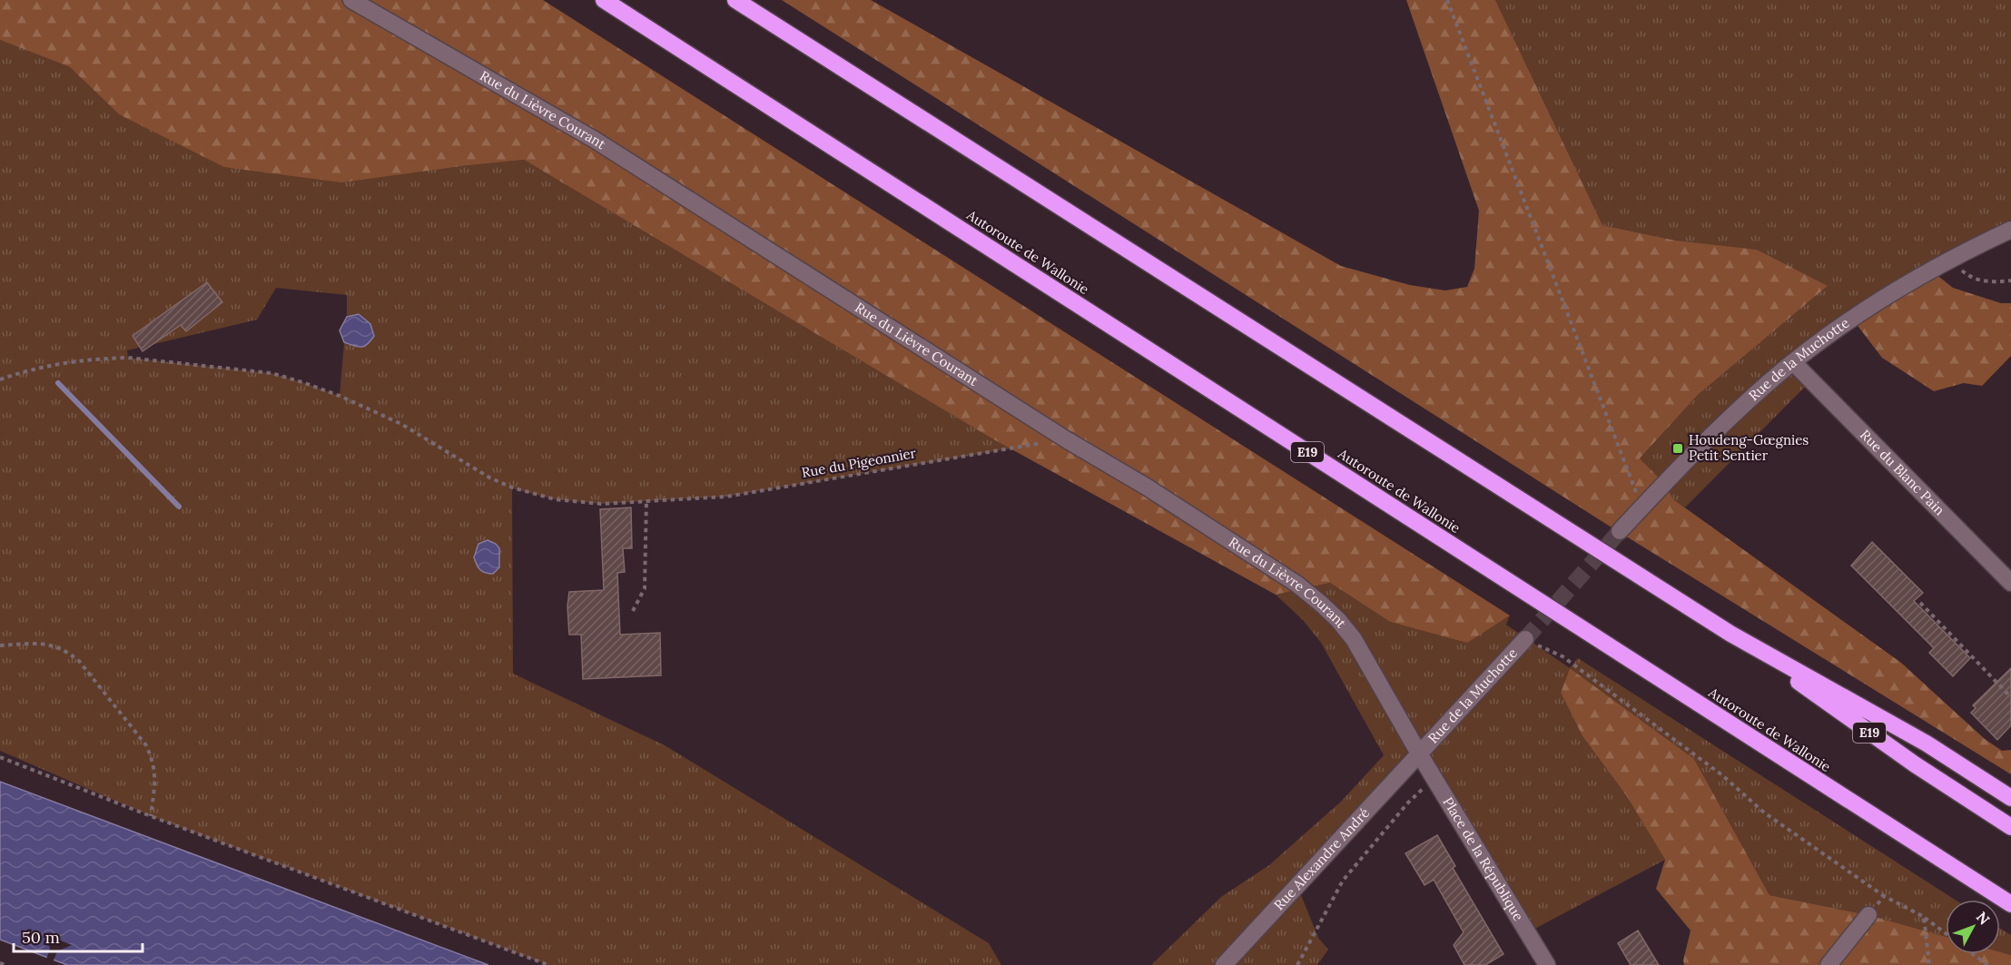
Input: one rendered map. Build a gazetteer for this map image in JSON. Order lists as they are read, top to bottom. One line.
{"streets":{"highway":["Autoroute de Wallonie","E19"],"street":["Rue du Lièvre Courant","Rue de la Muchotte","Rue du Blanc Pain","Rue Alexandre André","Place de la République"],"path":["Rue du Pigeonnier"]},"crossings":[["Rue du Lièvre Courant","Rue de la Muchotte"],["Rue du Lièvre Courant","Rue du Pigeonnier"],["Rue du Lièvre Courant","Rue Alexandre André"],["Rue du Lièvre Courant","Place de la République"],["Rue de la Muchotte","Rue du Blanc Pain"],["Rue de la Muchotte","Rue Alexandre André"],["Rue de la Muchotte","Place de la République"],["Rue Alexandre André","Place de la République"]],"places":{"transit":["Houdeng-Gœgnies Petit Sentier"]},"scale_bar":"50 m","north":"top right"}
